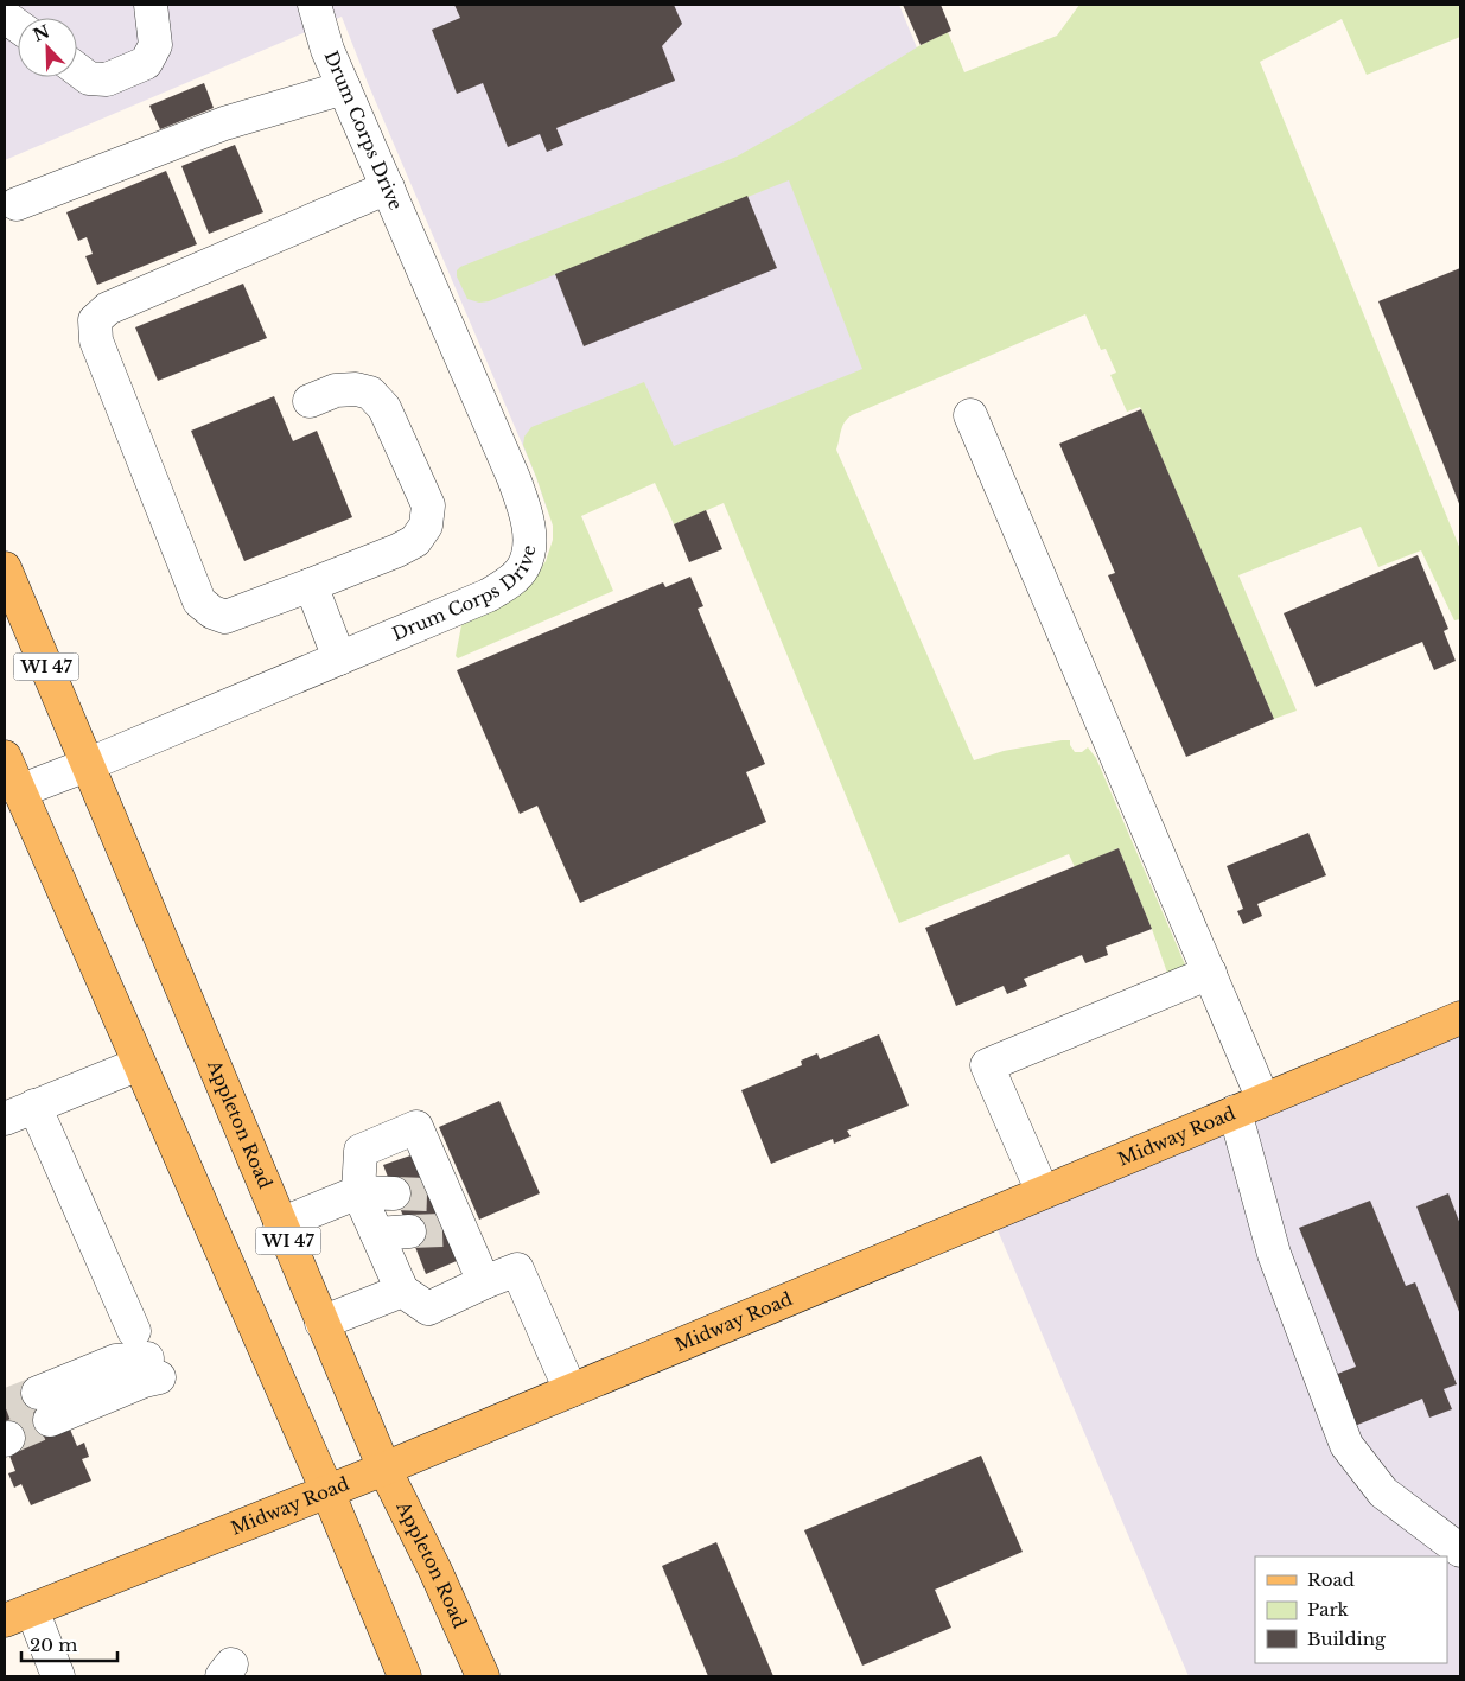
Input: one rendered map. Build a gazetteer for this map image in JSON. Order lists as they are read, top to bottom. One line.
{"streets":{"main road":["WI 47","Appleton Road","Midway Road"],"street":["Drum Corps Drive"]},"crossings":[["Drum Corps Drive","Appleton Road"],["Appleton Road","Midway Road"]],"legend":["Road","Park","Building"],"scale_bar":"20 m","north":"top left"}
